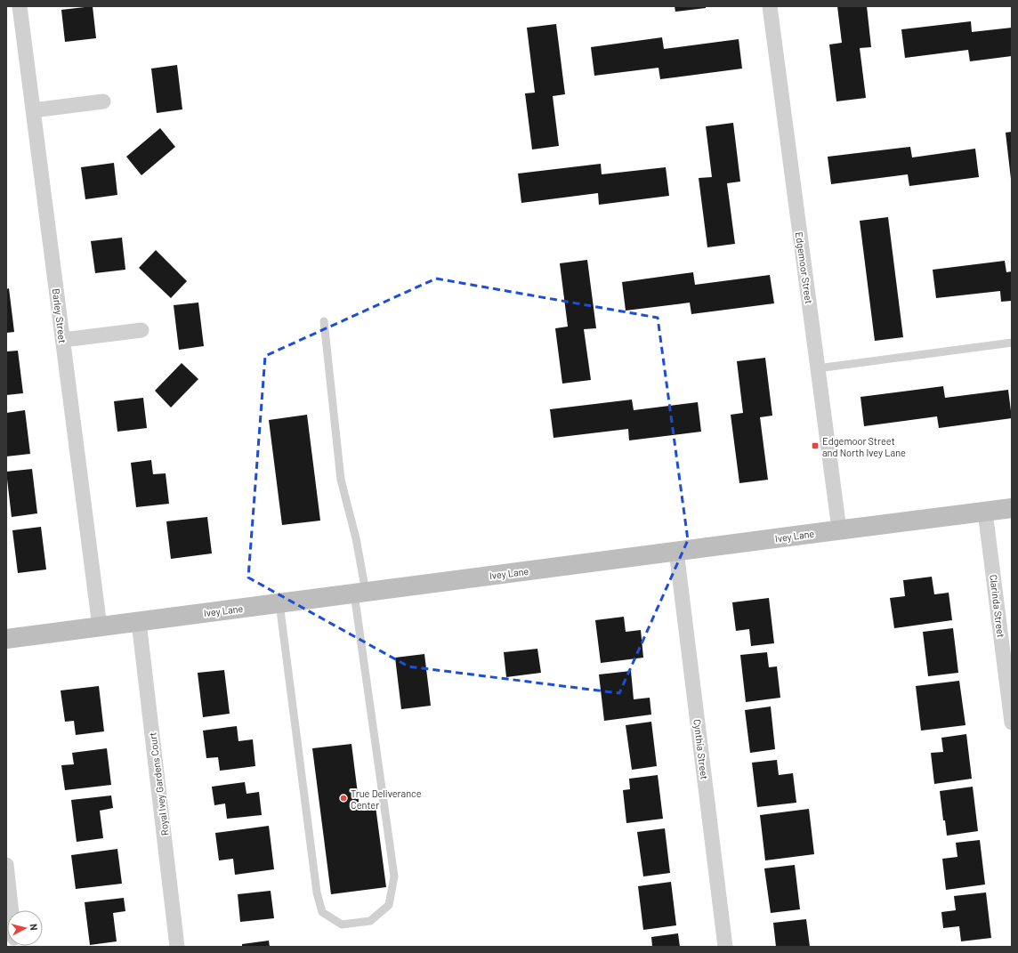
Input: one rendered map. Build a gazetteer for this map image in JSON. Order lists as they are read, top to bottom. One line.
{"streets":{"street":["Edgemoor Street","Barley Street","Ivey Lane","Clarinda Street","Cynthia Street","Royal Ivey Gardens Court"]},"crossings":[["Edgemoor Street","Ivey Lane"],["Barley Street","Ivey Lane"],["Ivey Lane","Clarinda Street"],["Ivey Lane","Cynthia Street"],["Ivey Lane","Royal Ivey Gardens Court"]],"places":{"transit":["Edgemoor Street and North Ivey Lane"],"other":["True Deliverance Center"]},"north":"right"}
